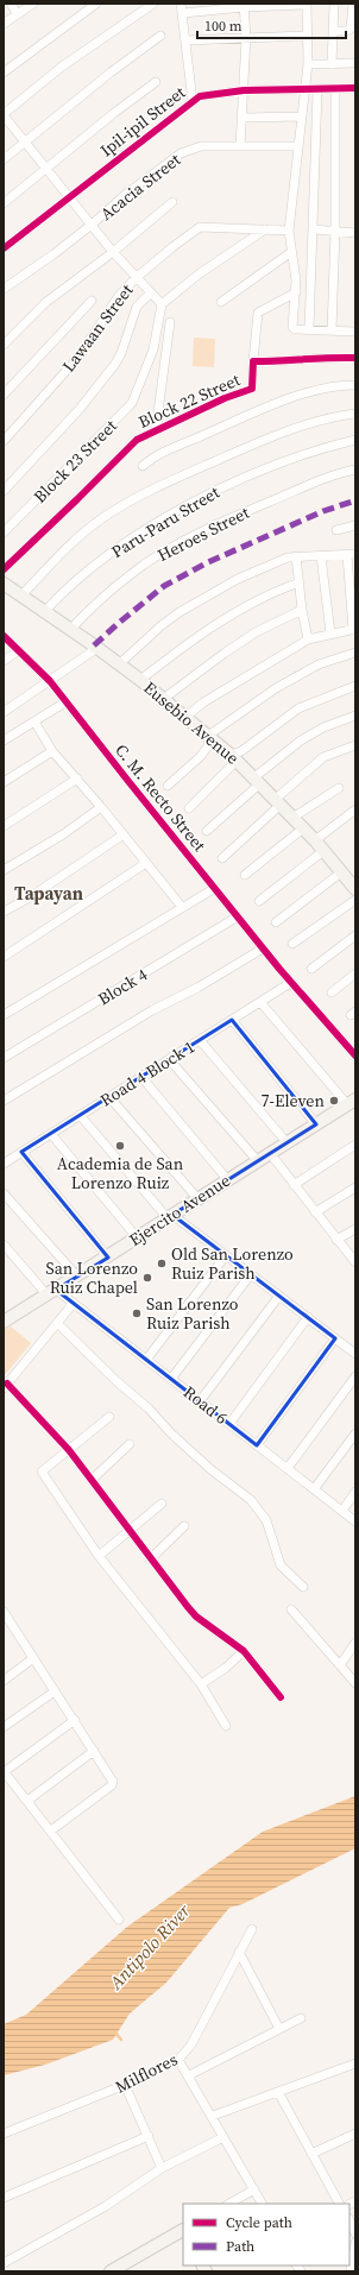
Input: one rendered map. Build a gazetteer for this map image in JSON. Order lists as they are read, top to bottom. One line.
{"streets":{"street":["Ipil-ipil Street","Acacia Street","Lawaan Street","Block 22 Street","Block 23 Street","Paru-Paru Street","Heroes Street","Eusebio Avenue","C. M. Recto Street","Block 4","Road 4 Block 1","Ejercito Avenue","Road 6","Milflores"]},"crossings":[["Paru-Paru Street","Eusebio Avenue"],["Heroes Street","Eusebio Avenue"],["C. M. Recto Street","Block 4"],["C. M. Recto Street","Road 4 Block 1"],["Ejercito Avenue","Road 6"]],"districts":["Tapayan"],"water":["Antipolo River"],"places":["7-Eleven","Academia de San Lorenzo Ruiz","Old San Lorenzo Ruiz Parish","San Lorenzo Ruiz Chapel","San Lorenzo Ruiz Parish"],"legend":["Cycle path","Path"],"scale_bar":"100 m"}
